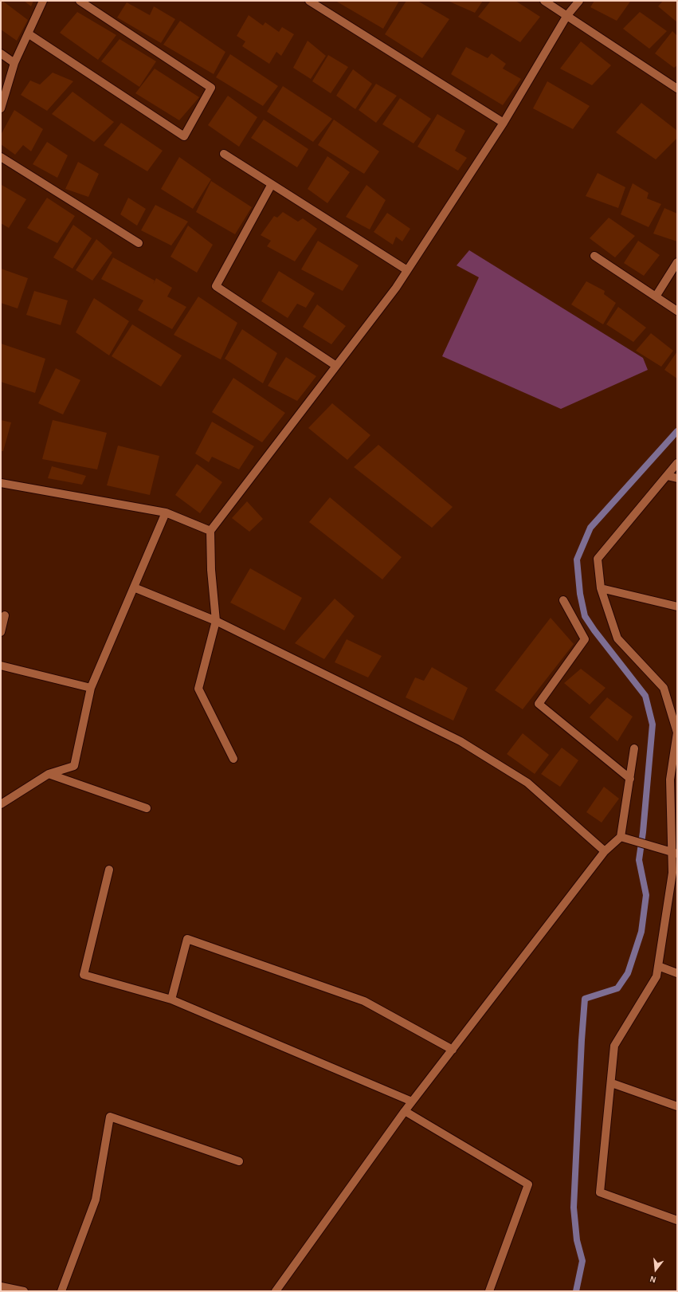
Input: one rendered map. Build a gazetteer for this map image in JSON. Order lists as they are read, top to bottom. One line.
{"north":"bottom"}
